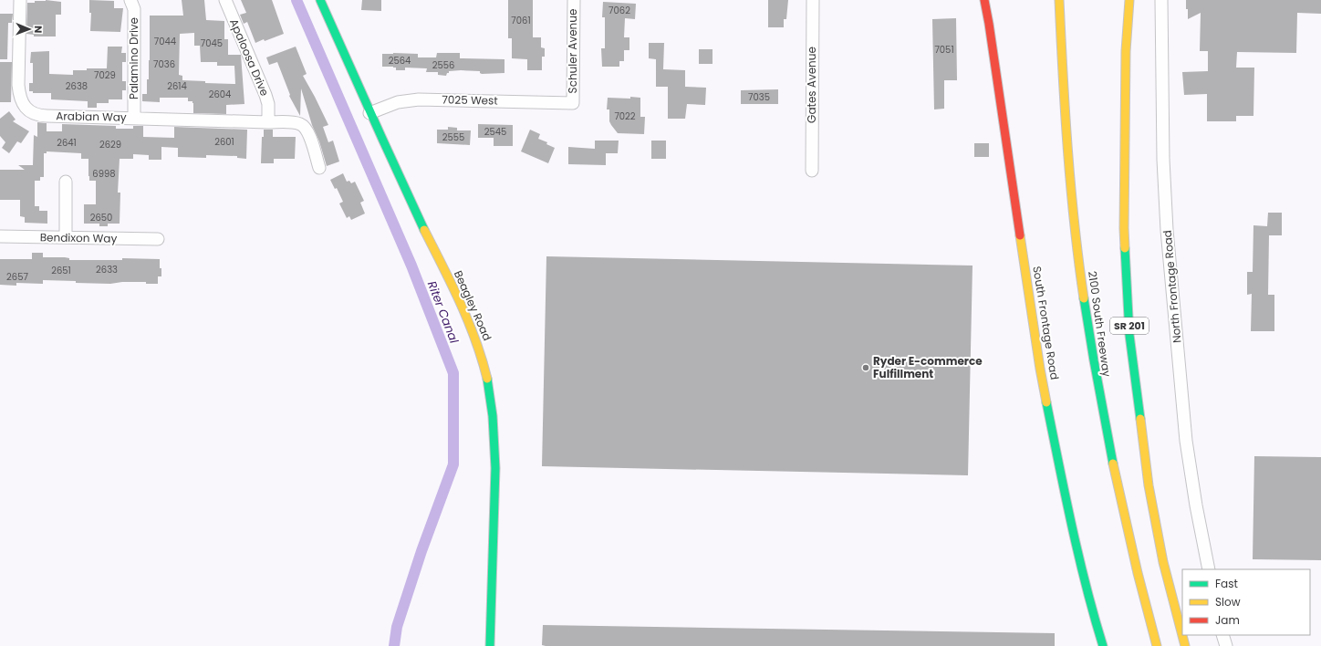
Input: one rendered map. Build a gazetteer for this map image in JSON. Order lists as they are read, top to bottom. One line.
{"streets":{"main road":["Beagley Road","South Frontage Road","2100 South Freeway","SR 201"],"street":["Schuler Avenue","Apaloosa Drive","Palamino Drive","Gates Avenue","7025 West","Arabian Way","Bendixon Way","North Frontage Road"]},"crossings":[["Schuler Avenue","7025 West"],["Apaloosa Drive","Arabian Way"],["Palamino Drive","Arabian Way"],["7025 West","Beagley Road"]],"water":["Riter Canal"],"places":["Ryder E-commerce Fulfillment"],"house_numbers":["7062","7061","7044","7045","7051","2564","7036","2556","7029","2638","2614","2604","7035","7022","2545","2555","2601","2641","2629","6998","2650","2633","2651","2657"],"legend":["Fast","Slow","Jam"],"north":"right"}
